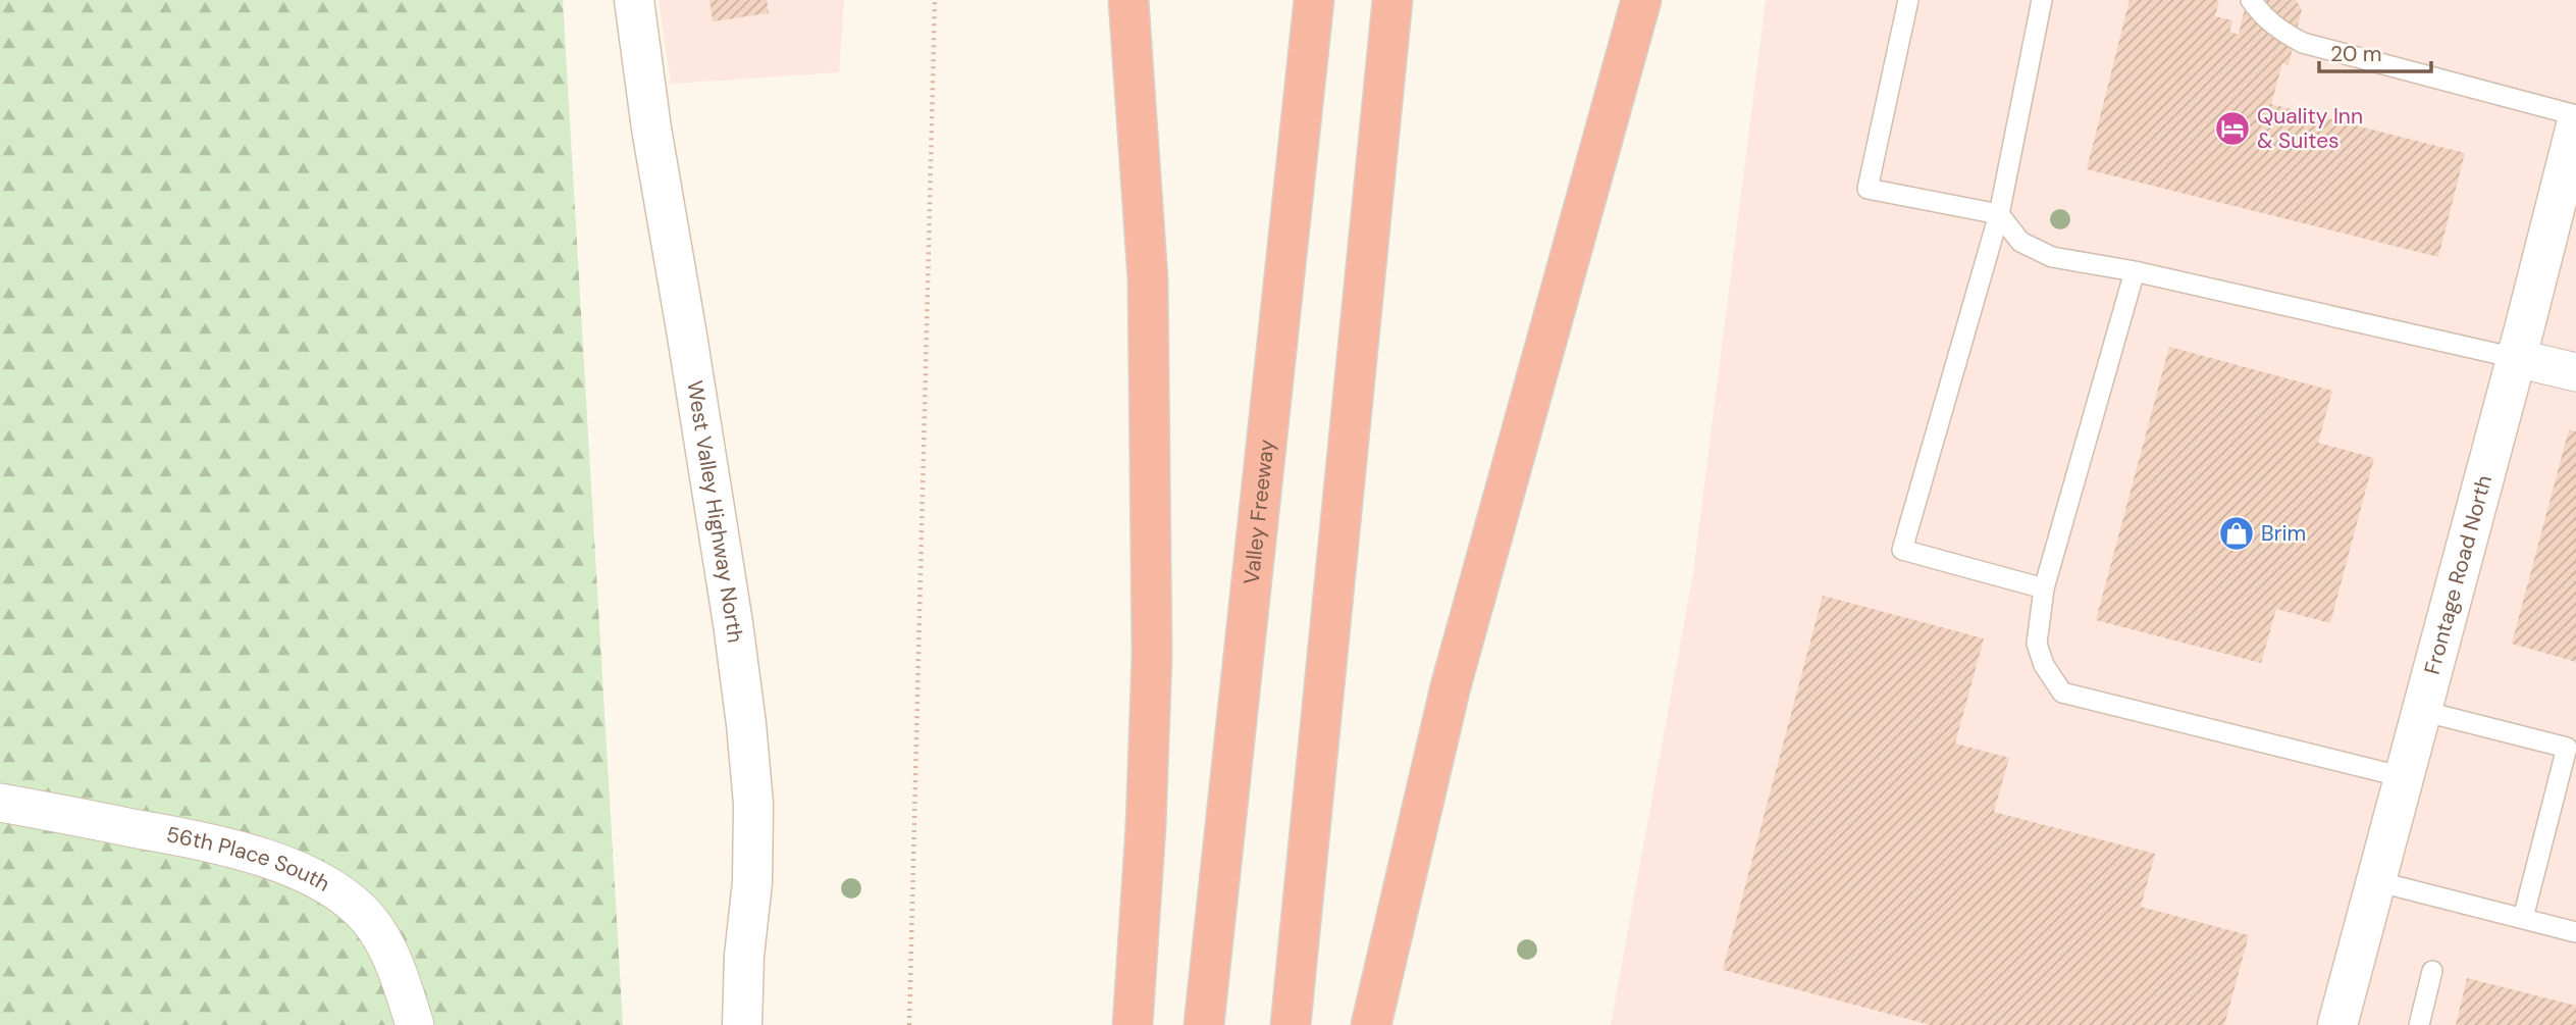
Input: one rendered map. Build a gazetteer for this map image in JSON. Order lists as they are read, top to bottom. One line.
{"streets":{"highway":["Valley Freeway"],"main road":["West Valley Highway North","Frontage Road North"],"street":["56th Place South"]},"places":{"hotel":["Quality Inn & Suites"],"shop":["Brim"]},"scale_bar":"20 m"}
